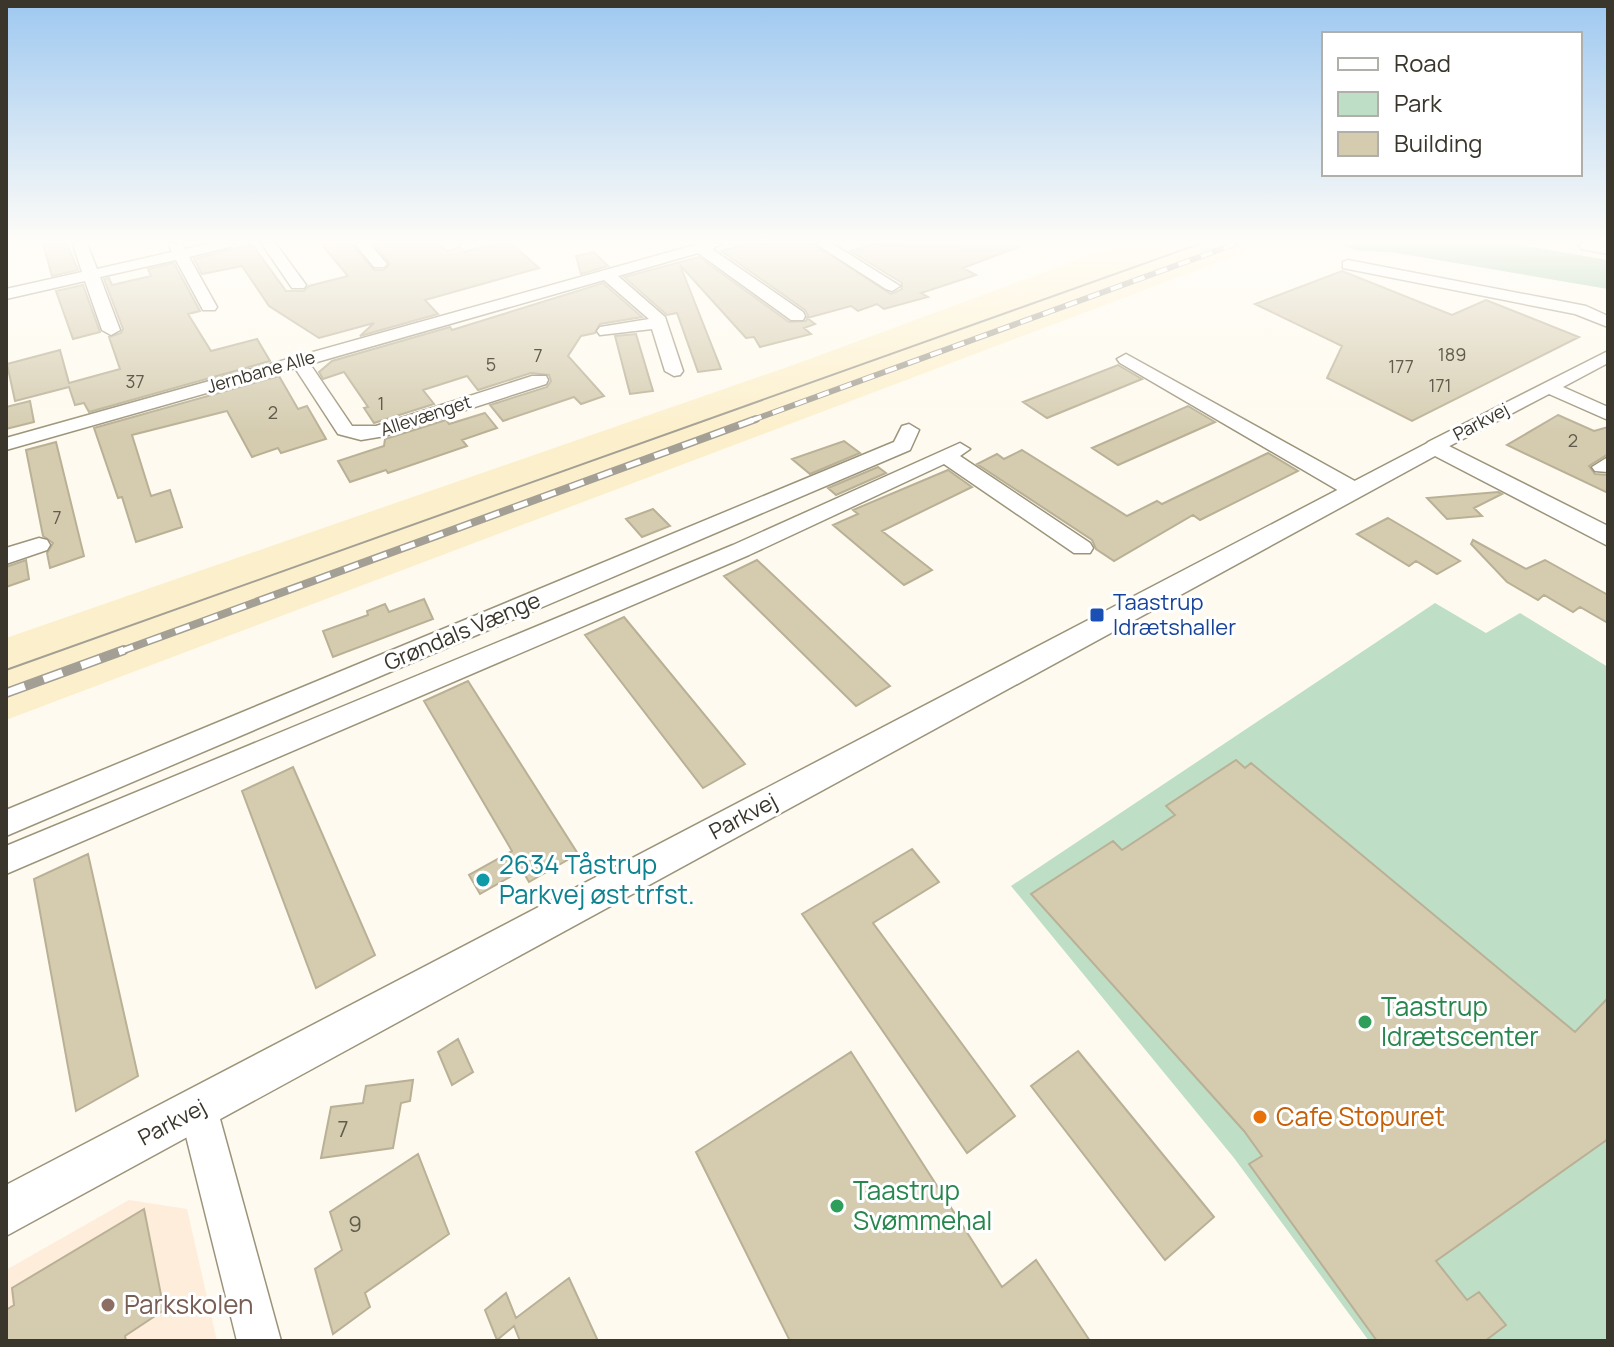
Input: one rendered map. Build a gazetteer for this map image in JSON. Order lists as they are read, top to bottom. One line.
{"streets":{"street":["Jernbane Alle","Allevænget","Parkvej","Grøndals Vænge"]},"crossings":[["Jernbane Alle","Allevænget"]],"places":{"transit":["Taastrup Idrætshaller"],"other":["2634 Tåstrup Parkvej øst trfst.","Taastrup Idrætscenter","Cafe Stopuret","Taastrup Svømmehal","Parkskolen"]},"house_numbers":["189","7","5","177","37","171","1","2","2","7","7","9"],"legend":["Road","Park","Building"]}
